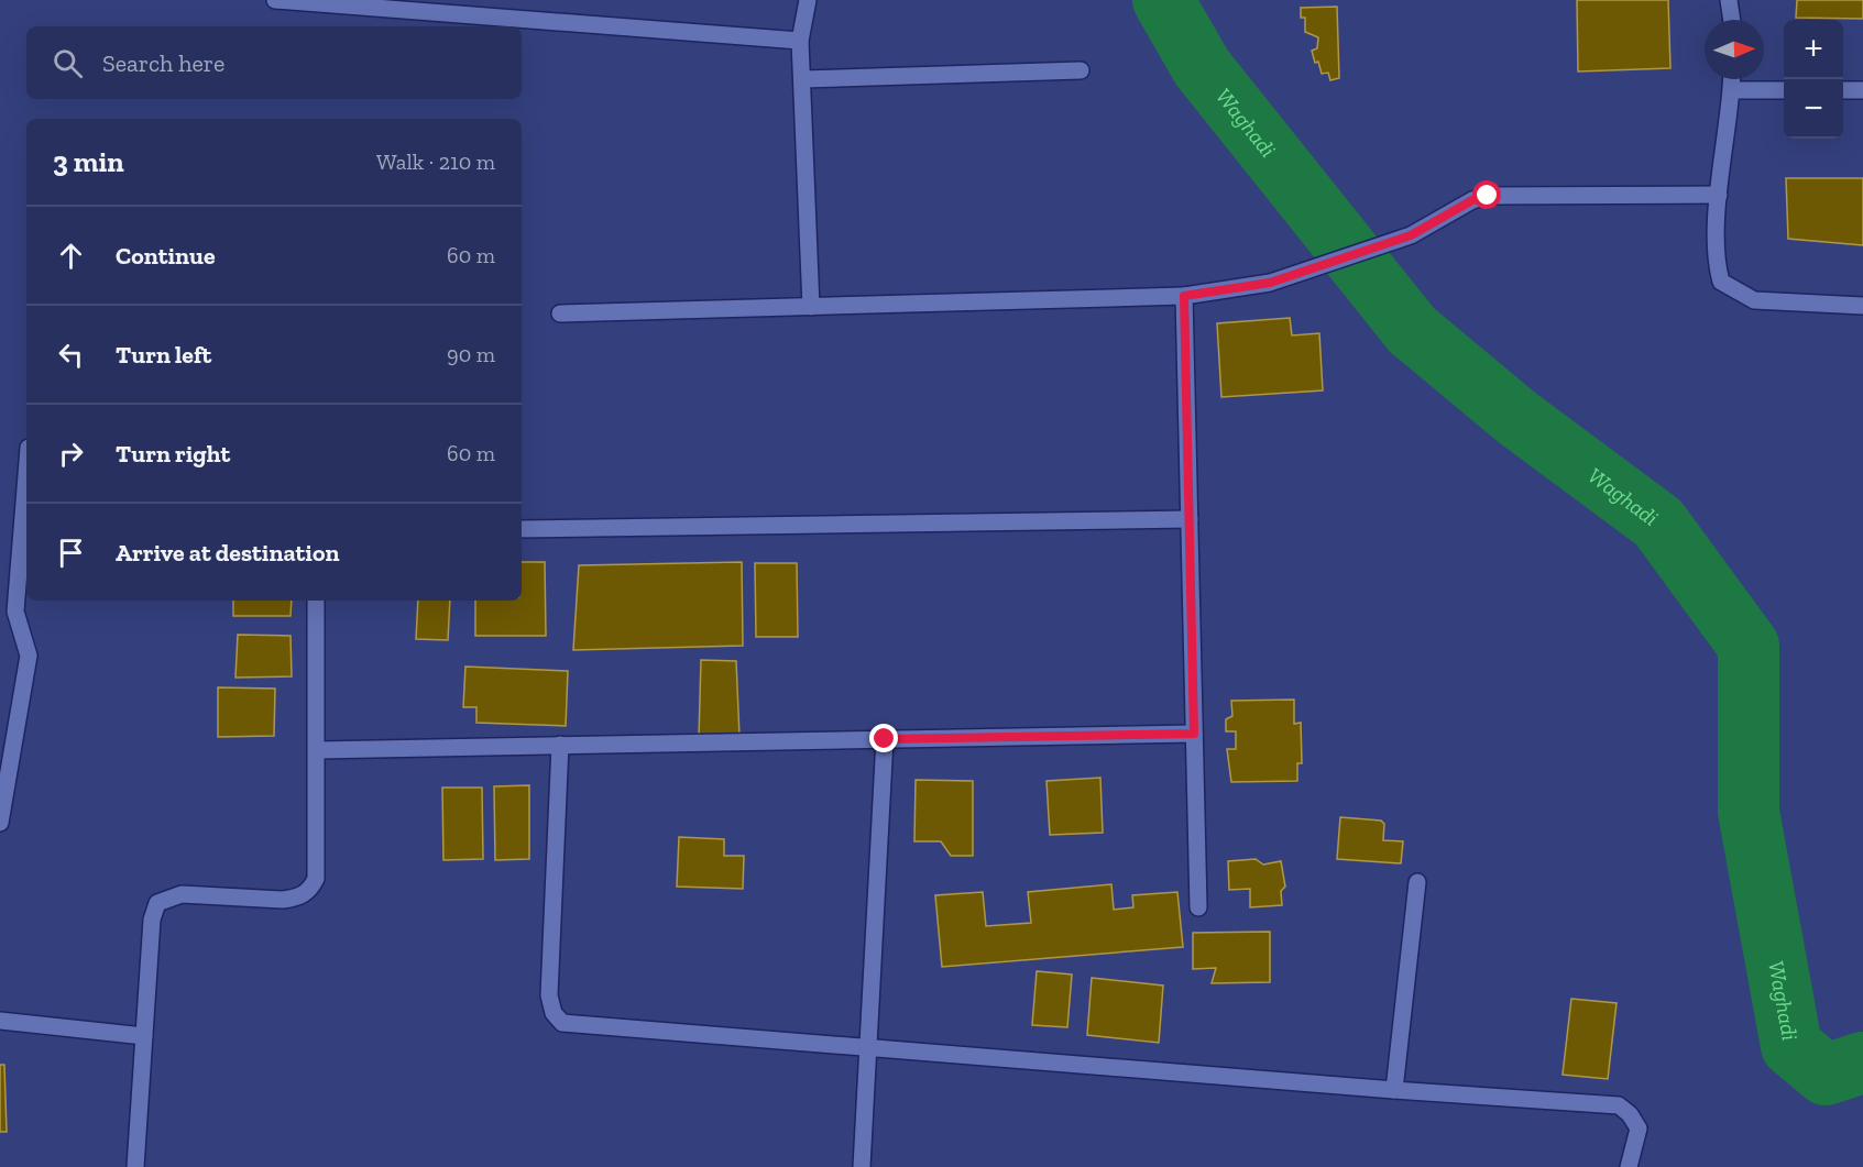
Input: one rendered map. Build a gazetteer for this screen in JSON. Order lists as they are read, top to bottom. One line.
{"water":["Waghadi"],"north":"right","page":{"map_buttons":["+","−"],"search":"Search here","heading":["3 min","Walk · 210 m"],"list":[["Continue","60 m"],["Turn left","90 m"],["Turn right","60 m"],"Arrive at destination"]}}
